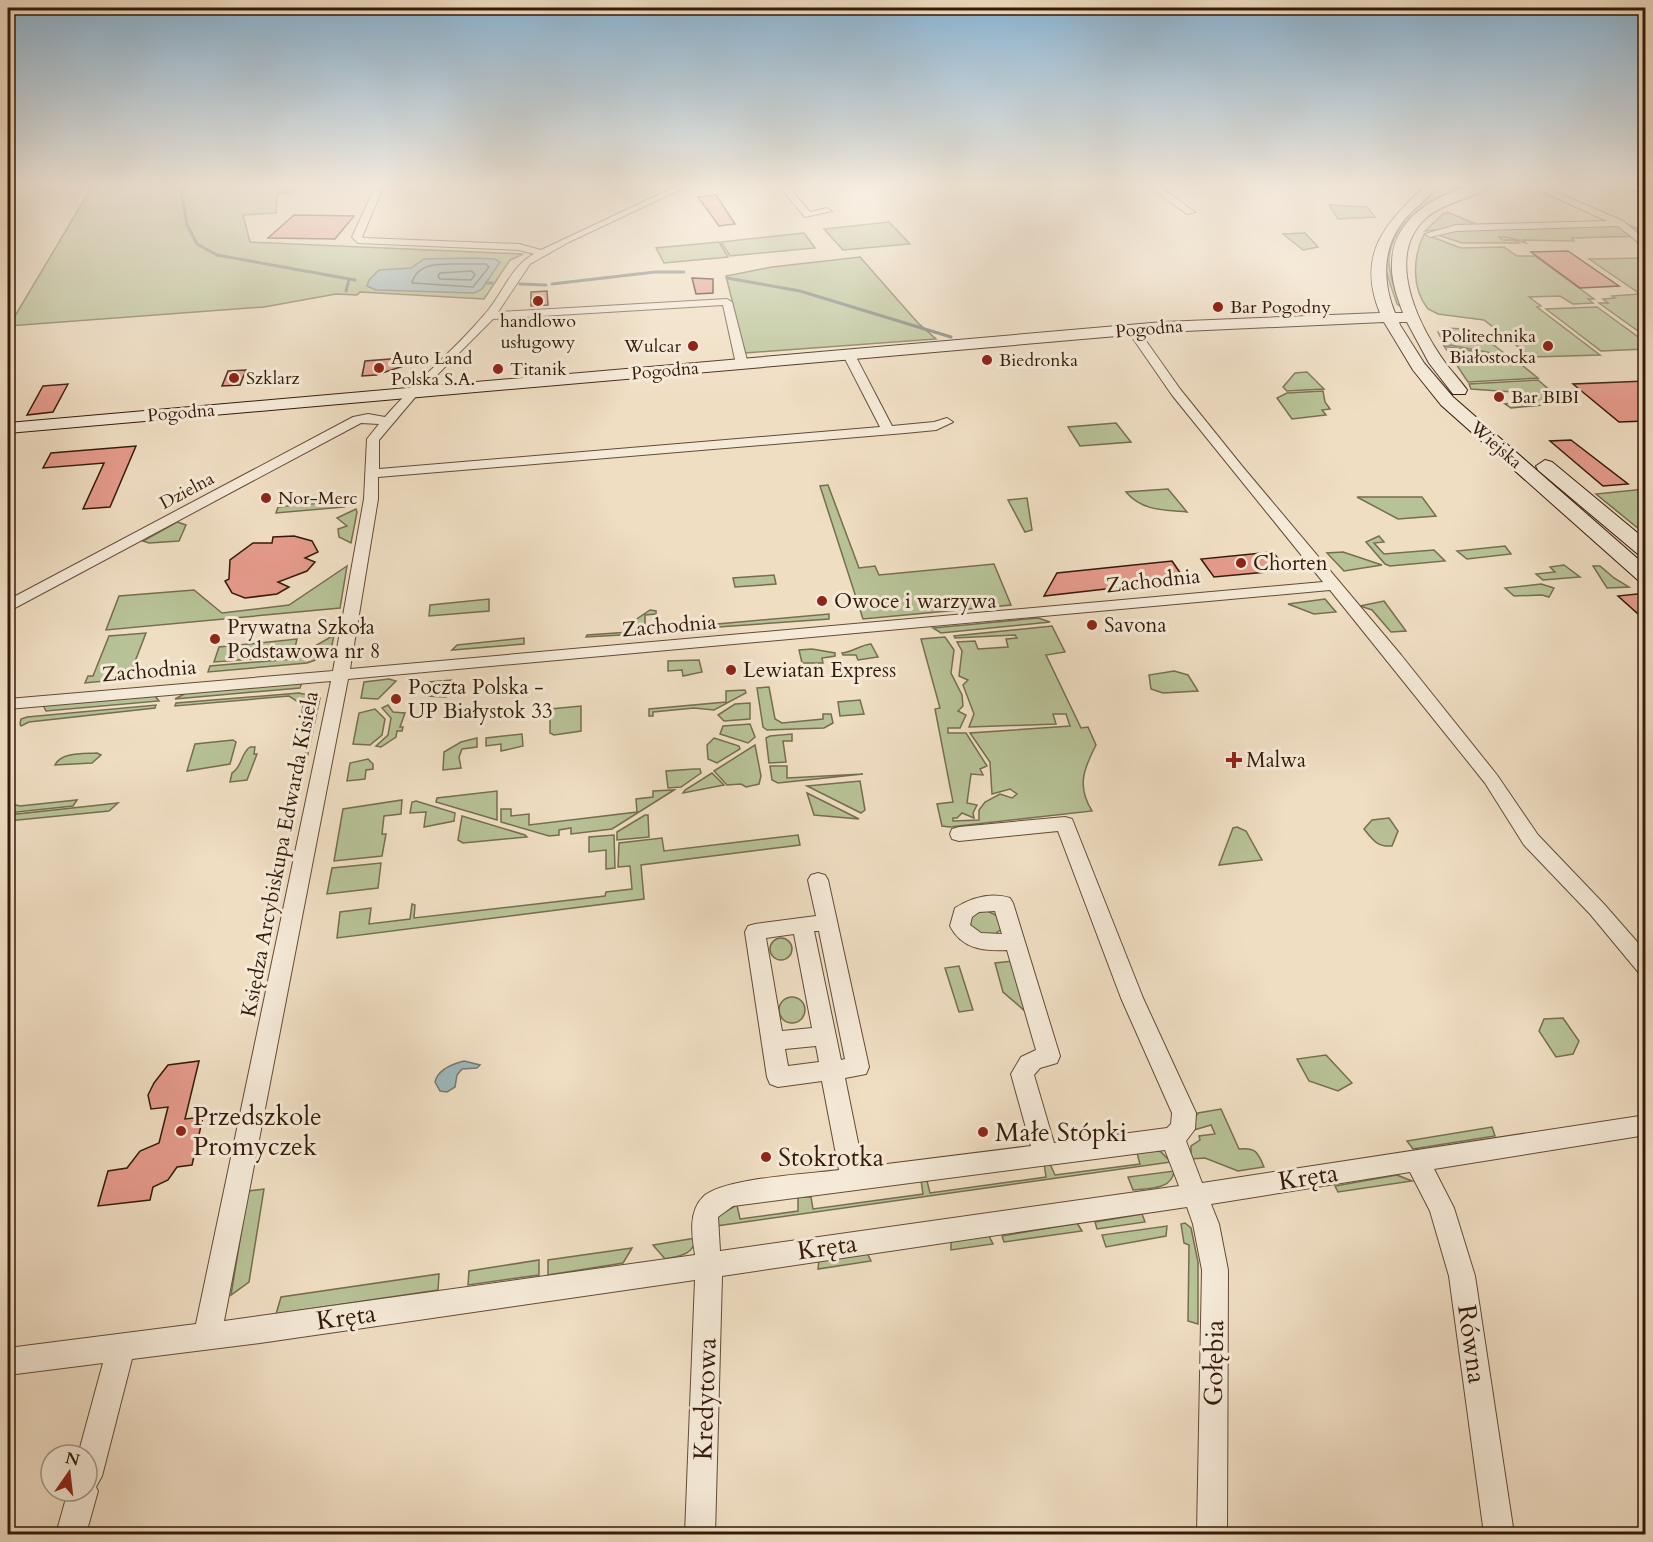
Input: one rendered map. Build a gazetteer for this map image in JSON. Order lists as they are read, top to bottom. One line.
{"streets":{"main road":["Pogodna","Wiejska"],"street":["Dzielna","Zachodnia","Księdza Arcybiskupa Edwarda Kisiela","Kręta","Równa","Gołębia","Kredytowa"]},"crossings":[["Pogodna","Wiejska"],["Pogodna","Księdza Arcybiskupa Edwarda Kisiela"],["Dzielna","Księdza Arcybiskupa Edwarda Kisiela"],["Zachodnia","Księdza Arcybiskupa Edwarda Kisiela"],["Księdza Arcybiskupa Edwarda Kisiela","Kręta"],["Kręta","Równa"],["Kręta","Gołębia"],["Kręta","Kredytowa"]],"places":{"other":["handlowo usługowy","Bar Pogodny","Wulcar","Politechnika Białostocka","Biedronka","Auto Land Polska S.A.","Titanik","Szklarz","Bar BIBI","Nor-Merc","Chorten","Owoce i warzywa","Savona","Prywatna Szkoła Podstawowa nr 8","Lewiatan Express","Poczta Polska - UP Białystok 33","Przedszkole Promyczek","Małe Stópki","Stokrotka"],"health":["Malwa"]},"north":"top"}
